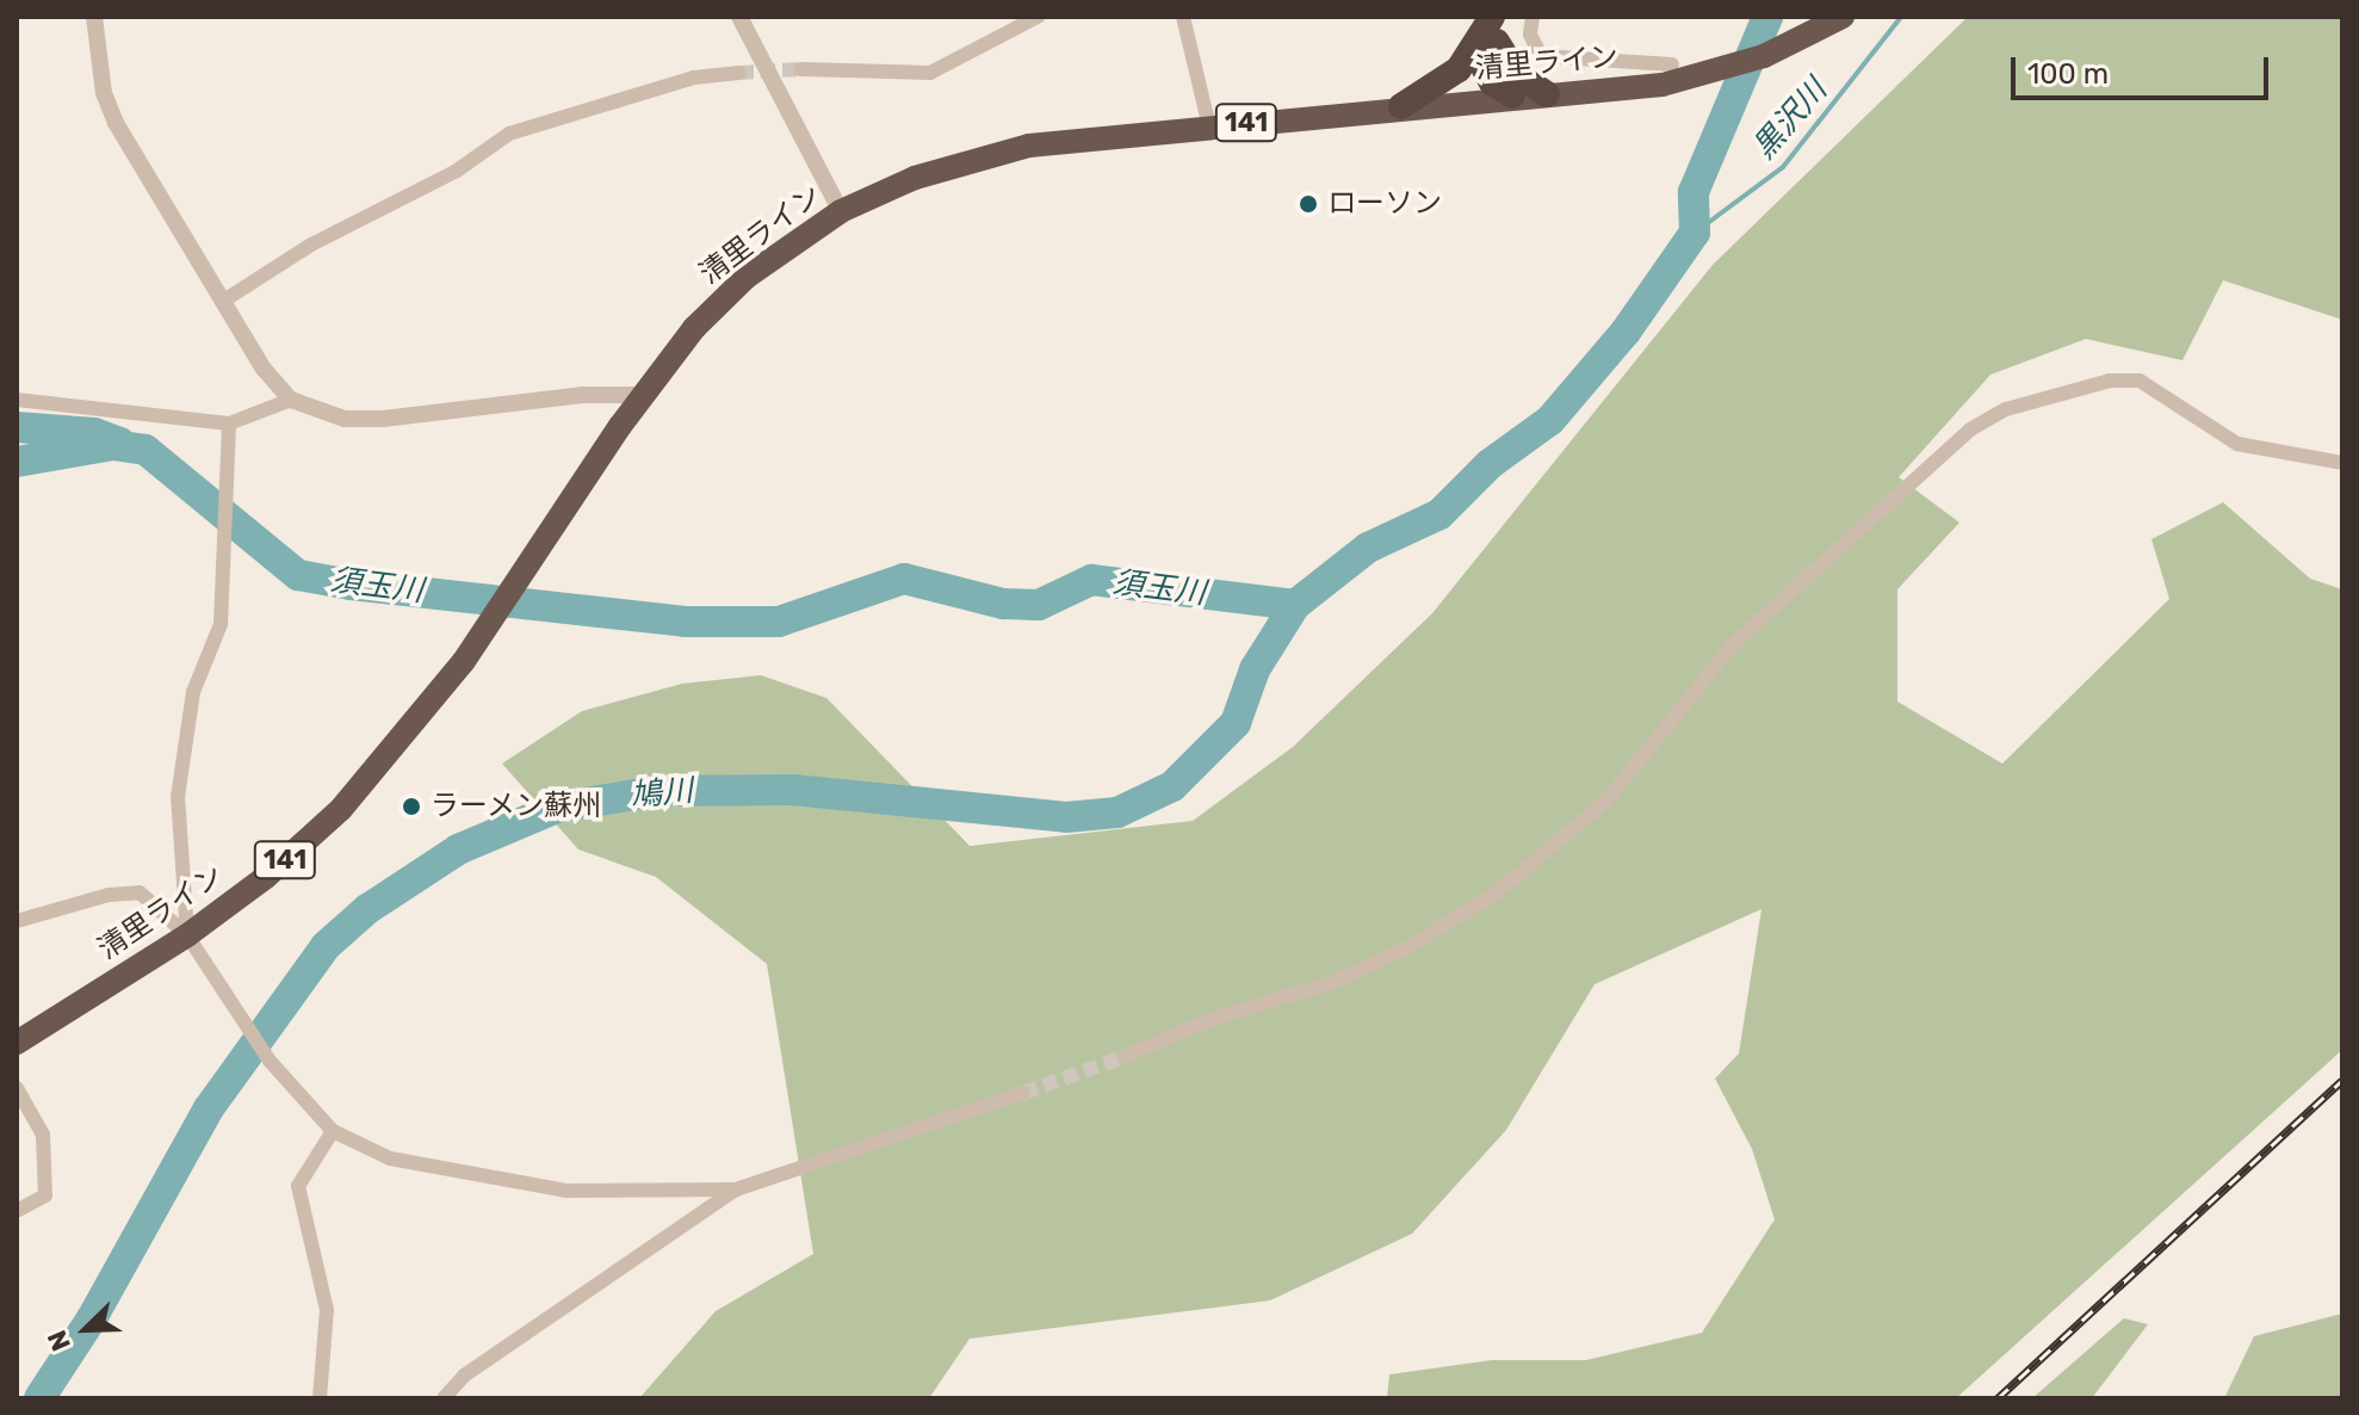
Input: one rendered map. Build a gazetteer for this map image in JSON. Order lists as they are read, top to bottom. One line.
{"streets":{"highway":["清里ライン","141"]},"water":["黒沢川","須玉川","鳩川"],"places":["ローソン","ラーメン蘇州"],"scale_bar":"100 m","north":"bottom left"}
